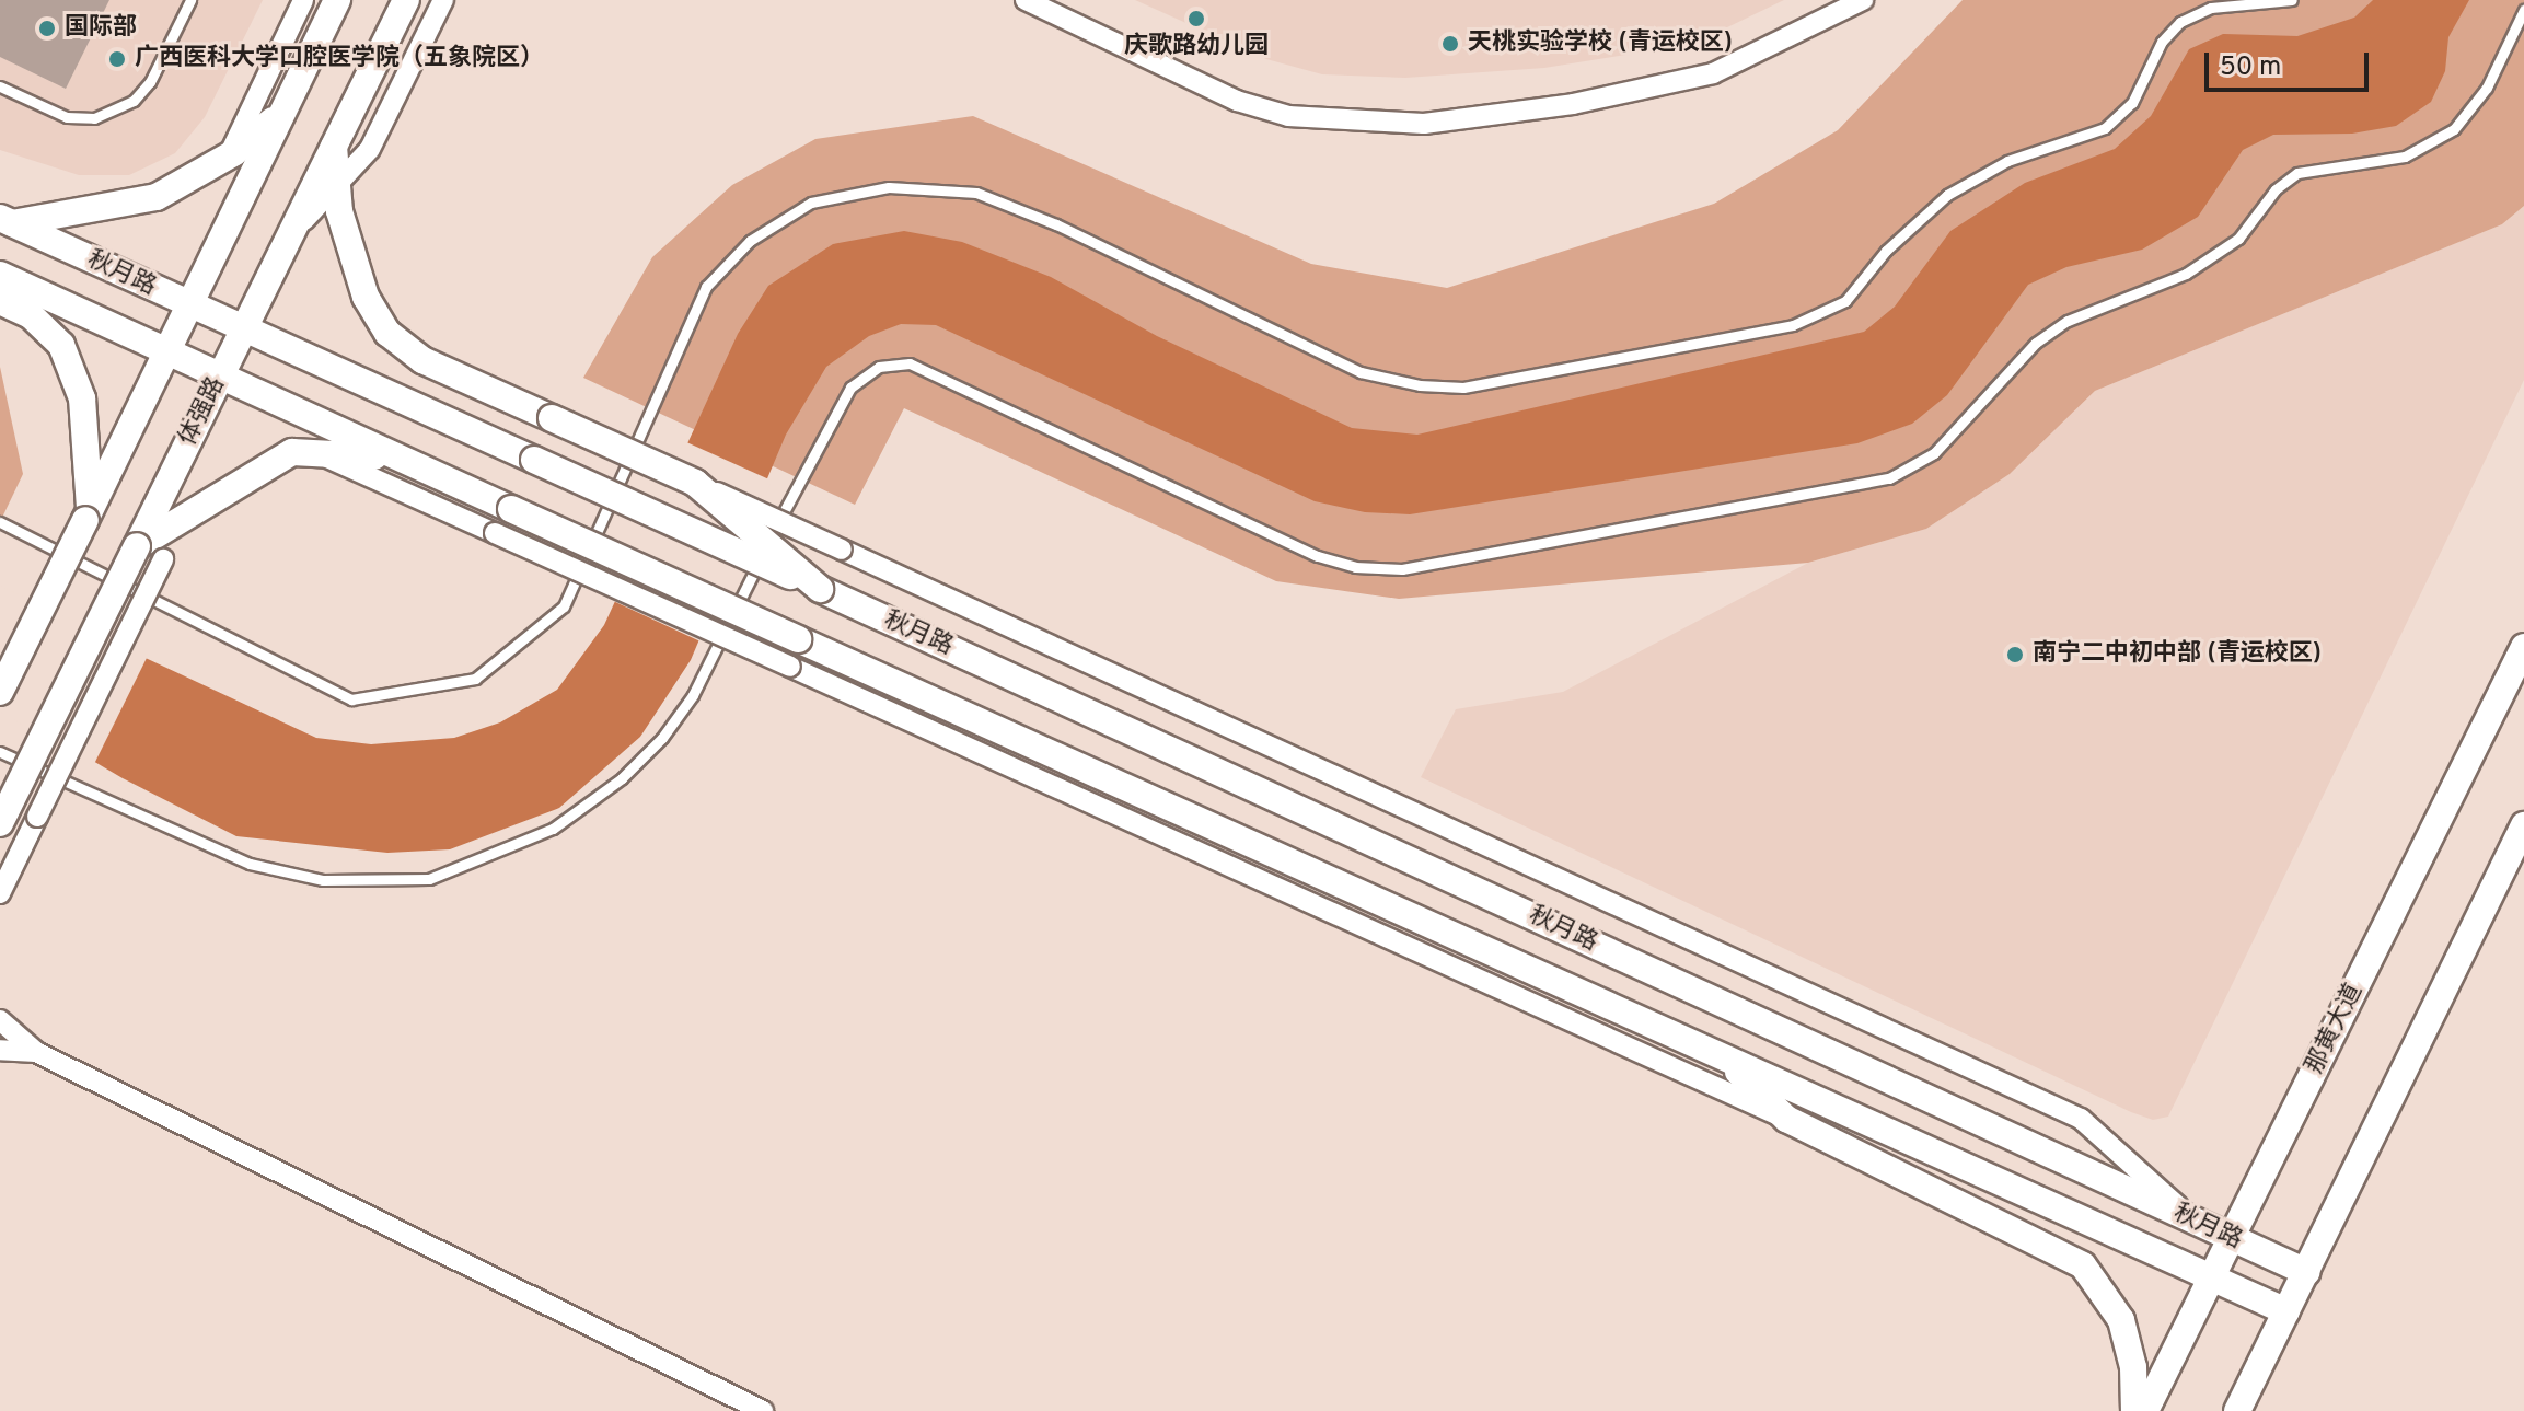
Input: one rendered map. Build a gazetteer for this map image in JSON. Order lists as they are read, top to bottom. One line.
{"streets":{"main road":["秋月路","体强路","那黄大道"]},"crossings":[["秋月路","体强路"],["秋月路","那黄大道"]],"places":["庆歌路幼儿园","国际部","天桃实验学校 (青运校区)","广西医科大学口腔医学院（五象院区）","南宁二中初中部 (青运校区)"],"scale_bar":"50 m"}
